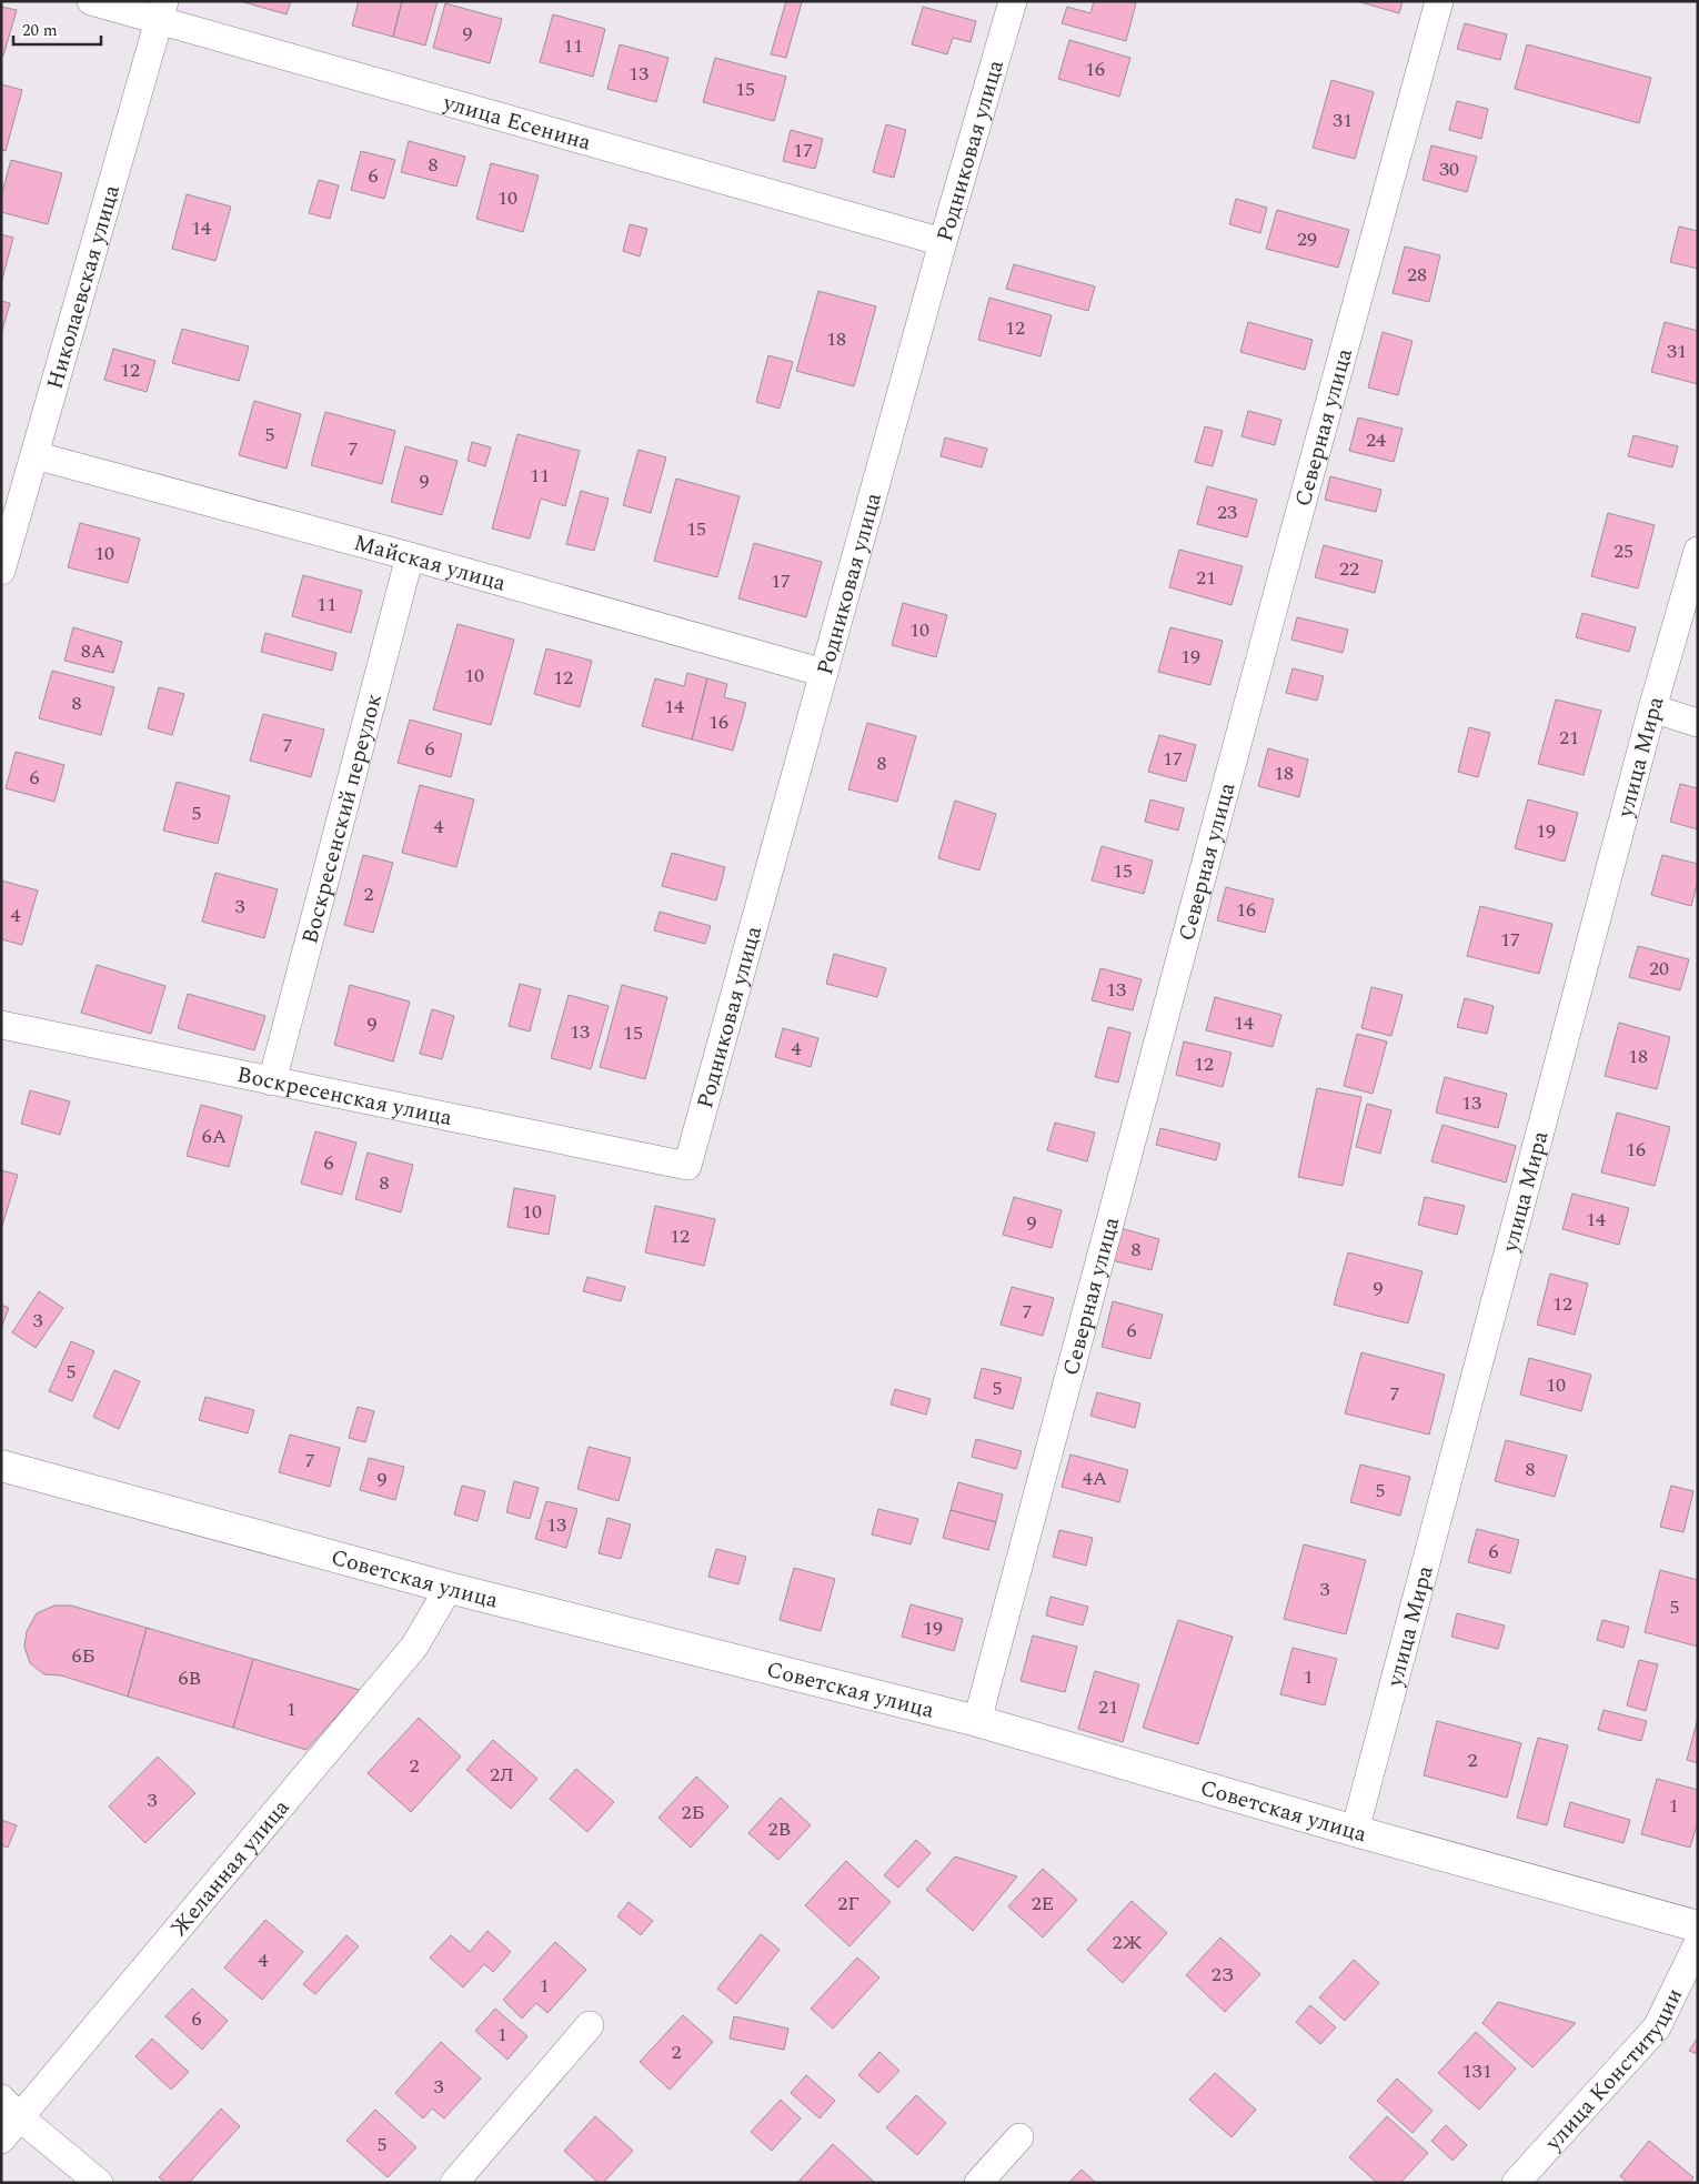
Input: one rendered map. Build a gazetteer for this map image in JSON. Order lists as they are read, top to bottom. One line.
{"streets":{"main road":["Советская улица"],"street":["улица Есенина","Родниковая улица","Николаевская улица","Северная улица","Майская улица","улица Мира","Воскресенский переулок","Воскресенская улица","Желанная улица","улица Конституции"]},"crossings":[["улица Есенина","Родниковая улица"],["улица Есенина","Николаевская улица"],["Родниковая улица","Майская улица"],["Родниковая улица","Воскресенская улица"],["Николаевская улица","Майская улица"],["Северная улица","Советская улица"],["Майская улица","Воскресенский переулок"],["улица Мира","Советская улица"],["Воскресенский переулок","Воскресенская улица"],["Советская улица","Желанная улица"]],"house_numbers":["9","11","16","13","15","31","17","8","30","6","10","14","29","28","12","18","31","12","5","24","7","11","9","23","15","25","10","22","21","17","11","10","8А","19","10","12","8","14","16","21","7","6","17","8","18","6","5","4","19","15","2","3","16","4","17","20","13","14","9","13","15","4","18","12","13","6А","16","6","8","10","14","9","12","8","9","12","7","3","6","5","10","5","7","7","8","4А","9","5","13","6","3","5","19","6Б","1","6В","21","1","2","2","2Л","3","1","2Б","2В","2Г","2Е","2Ж","4","2З","1","6","1","2","131","3","5"],"scale_bar":"20 m"}
